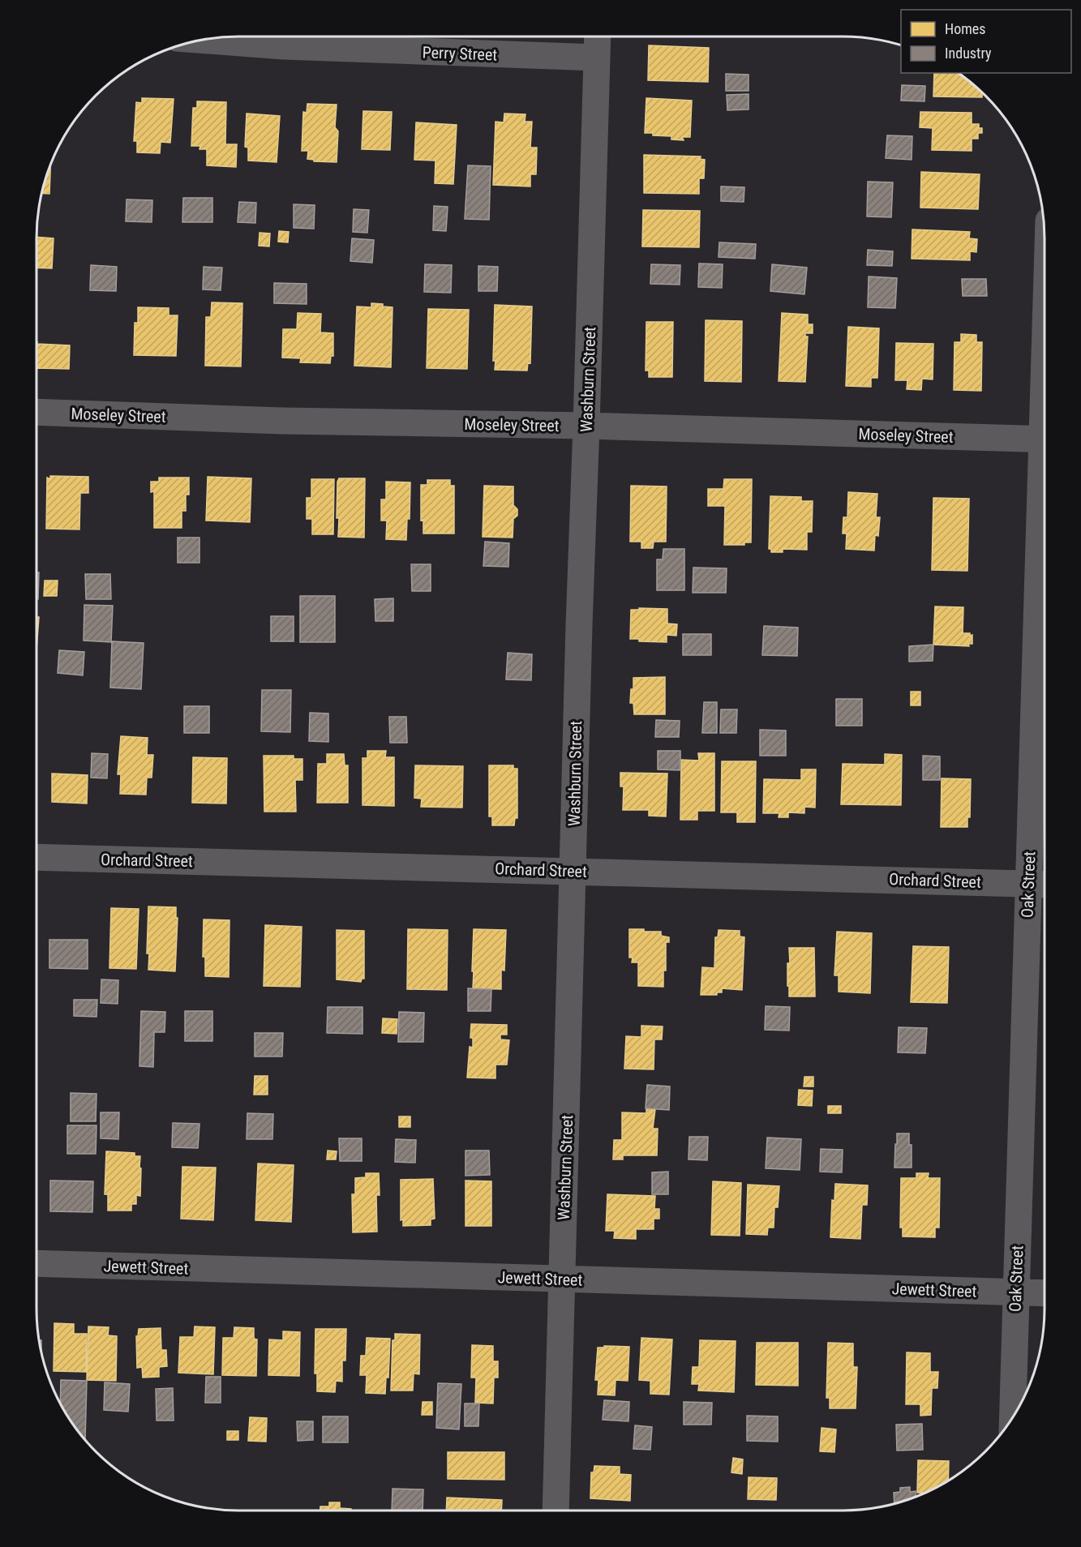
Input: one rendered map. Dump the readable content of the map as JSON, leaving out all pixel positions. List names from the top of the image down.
{
  "streets": {
    "street": [
      "Perry Street",
      "Washburn Street",
      "Moseley Street",
      "Orchard Street",
      "Oak Street",
      "Jewett Street"
    ]
  },
  "crossings": [
    ["Perry Street", "Washburn Street"],
    ["Washburn Street", "Moseley Street"],
    ["Washburn Street", "Orchard Street"],
    ["Washburn Street", "Jewett Street"],
    ["Orchard Street", "Oak Street"],
    ["Oak Street", "Jewett Street"]
  ],
  "legend": ["Homes", "Industry"]
}
